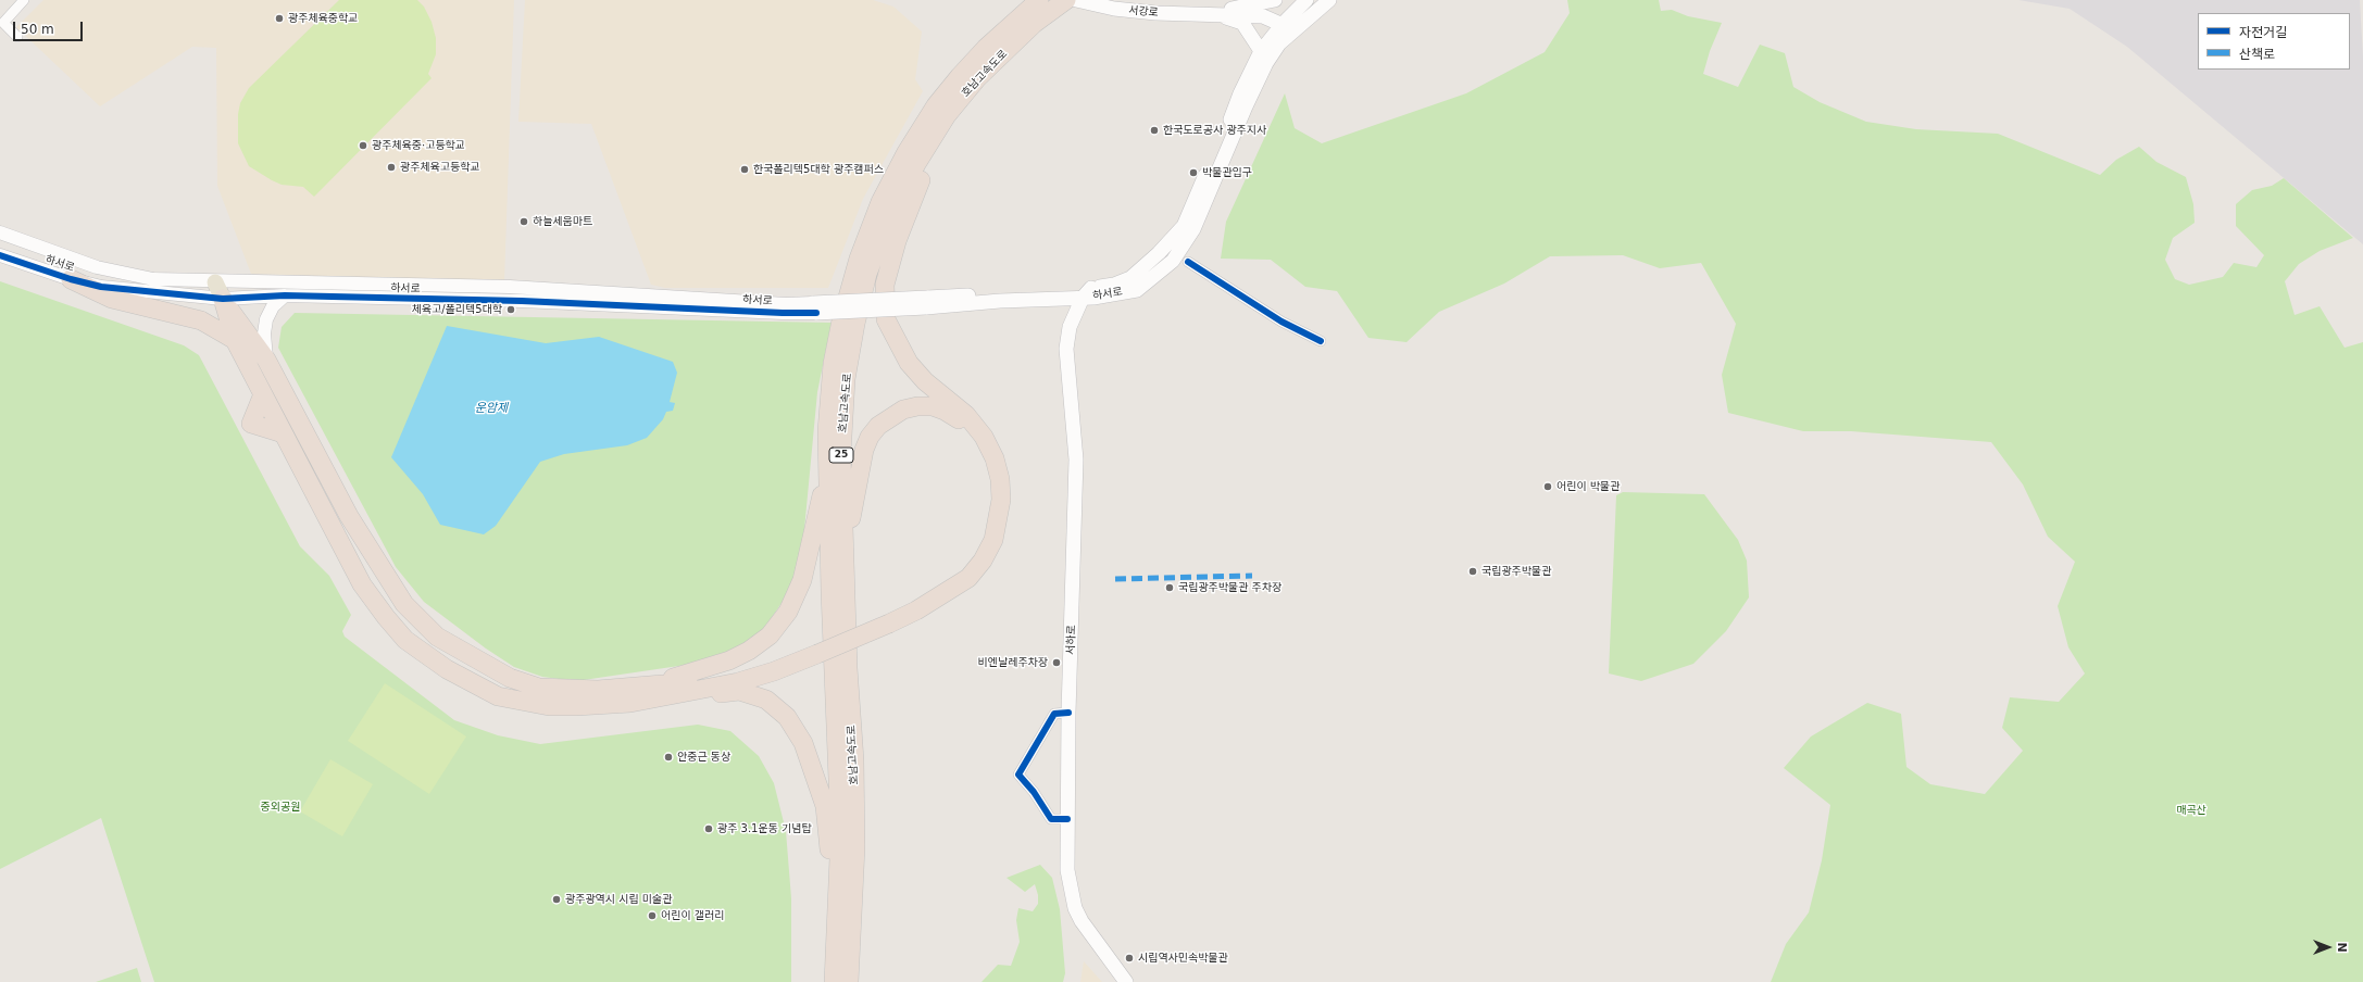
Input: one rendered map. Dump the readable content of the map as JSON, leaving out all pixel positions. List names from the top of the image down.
{
  "streets": {
    "highway": ["호남고속도로", "25"],
    "main road": ["서강로", "하서로", "서하로"]
  },
  "crossings": [
    ["서강로", "하서로"],
    ["하서로", "서하로"]
  ],
  "water": ["운암제"],
  "parks": ["중외공원", "매곡산"],
  "places": [
    "광주체육중학교",
    "한국도로공사 광주지사",
    "광주체육중·고등학교",
    "광주체육고등학교",
    "한국폴리텍5대학 광주캠퍼스",
    "박물관입구",
    "하늘세움마트",
    "체육고/폴리텍5대학",
    "어린이 박물관",
    "국립광주박물관",
    "국립광주박물관 주차장",
    "비엔날레주차장",
    "안중근 동상",
    "광주 3.1운동 기념탑",
    "광주광역시 시립 미술관",
    "어린이 갤러리",
    "시립역사민속박물관"
  ],
  "legend": ["자전거길", "산책로"],
  "scale_bar": "50 m",
  "north": "right"
}
